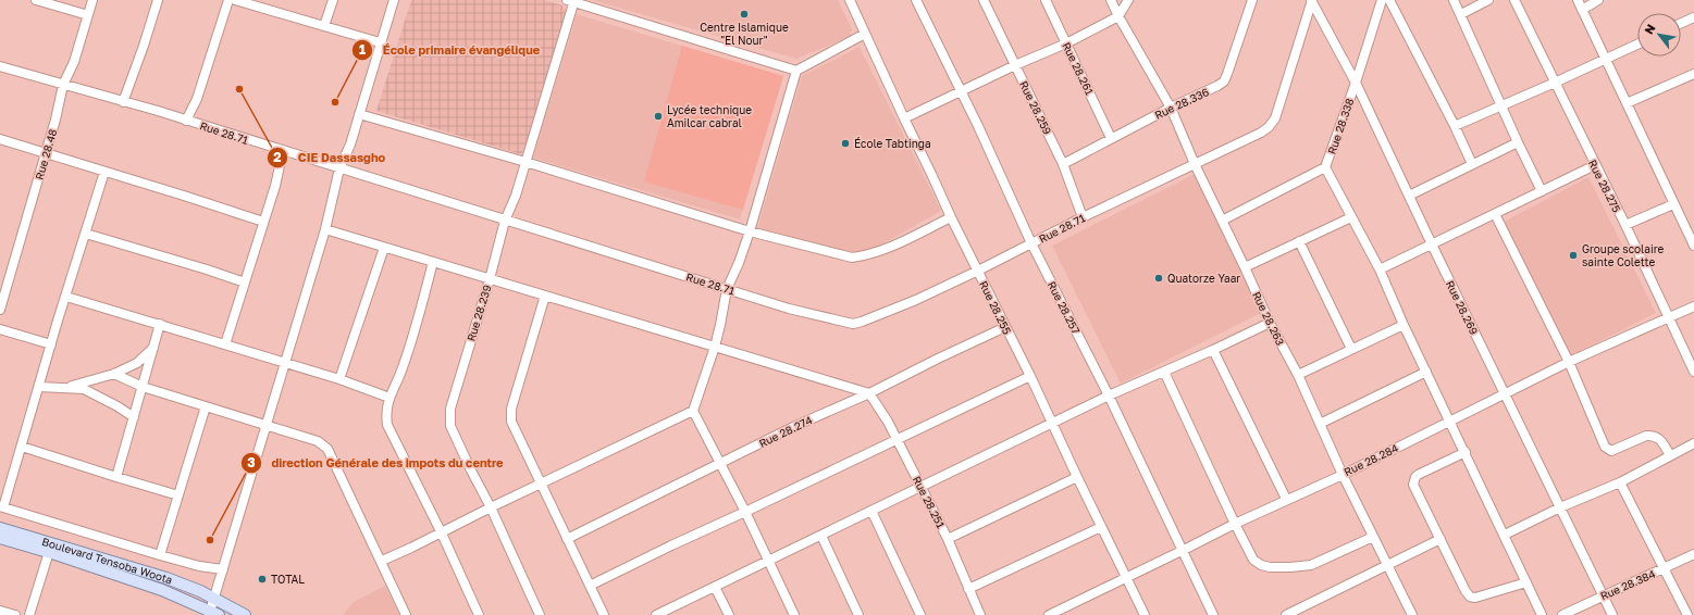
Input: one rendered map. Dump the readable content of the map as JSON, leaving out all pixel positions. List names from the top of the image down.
{
  "streets": {
    "main road": ["Boulevard Tensoba Woota"],
    "street": [
      "Rue 28.261",
      "Rue 28.336",
      "Rue 28.259",
      "Rue 28.338",
      "Rue 28.71",
      "Rue 28.48",
      "Rue 28.275",
      "Rue 28.255",
      "Rue 28.257",
      "Rue 28.269",
      "Rue 28.239",
      "Rue 28.263",
      "Rue 28.274",
      "Rue 28.284",
      "Rue 28.251",
      "Rue 28.384"
    ]
  },
  "crossings": [
    ["Rue 28.261", "Rue 28.336"],
    ["Rue 28.336", "Rue 28.259"],
    ["Rue 28.336", "Rue 28.263"],
    ["Rue 28.259", "Rue 28.71"],
    ["Rue 28.338", "Rue 28.269"],
    ["Rue 28.338", "Rue 28.263"],
    ["Rue 28.71", "Rue 28.48"],
    ["Rue 28.71", "Rue 28.255"],
    ["Rue 28.71", "Rue 28.257"],
    ["Rue 28.71", "Rue 28.269"],
    ["Rue 28.71", "Rue 28.239"],
    ["Rue 28.71", "Rue 28.263"],
    ["Rue 28.275", "Rue 28.284"],
    ["Rue 28.255", "Rue 28.274"],
    ["Rue 28.255", "Rue 28.284"],
    ["Rue 28.257", "Rue 28.284"],
    ["Rue 28.269", "Rue 28.284"],
    ["Rue 28.269", "Rue 28.384"],
    ["Rue 28.263", "Rue 28.284"],
    ["Rue 28.274", "Rue 28.251"]
  ],
  "places": [
    "Centre Islamique \"El Nour\"",
    "CIE Dassasgho",
    "École primaire évangélique",
    "Lycée technique Amilcar cabral",
    "École Tabtinga",
    "Groupe scolaire sainte Colette",
    "Quatorze Yaar",
    "direction Générale des impots du centre",
    "TOTAL"
  ],
  "north": "top left"
}
